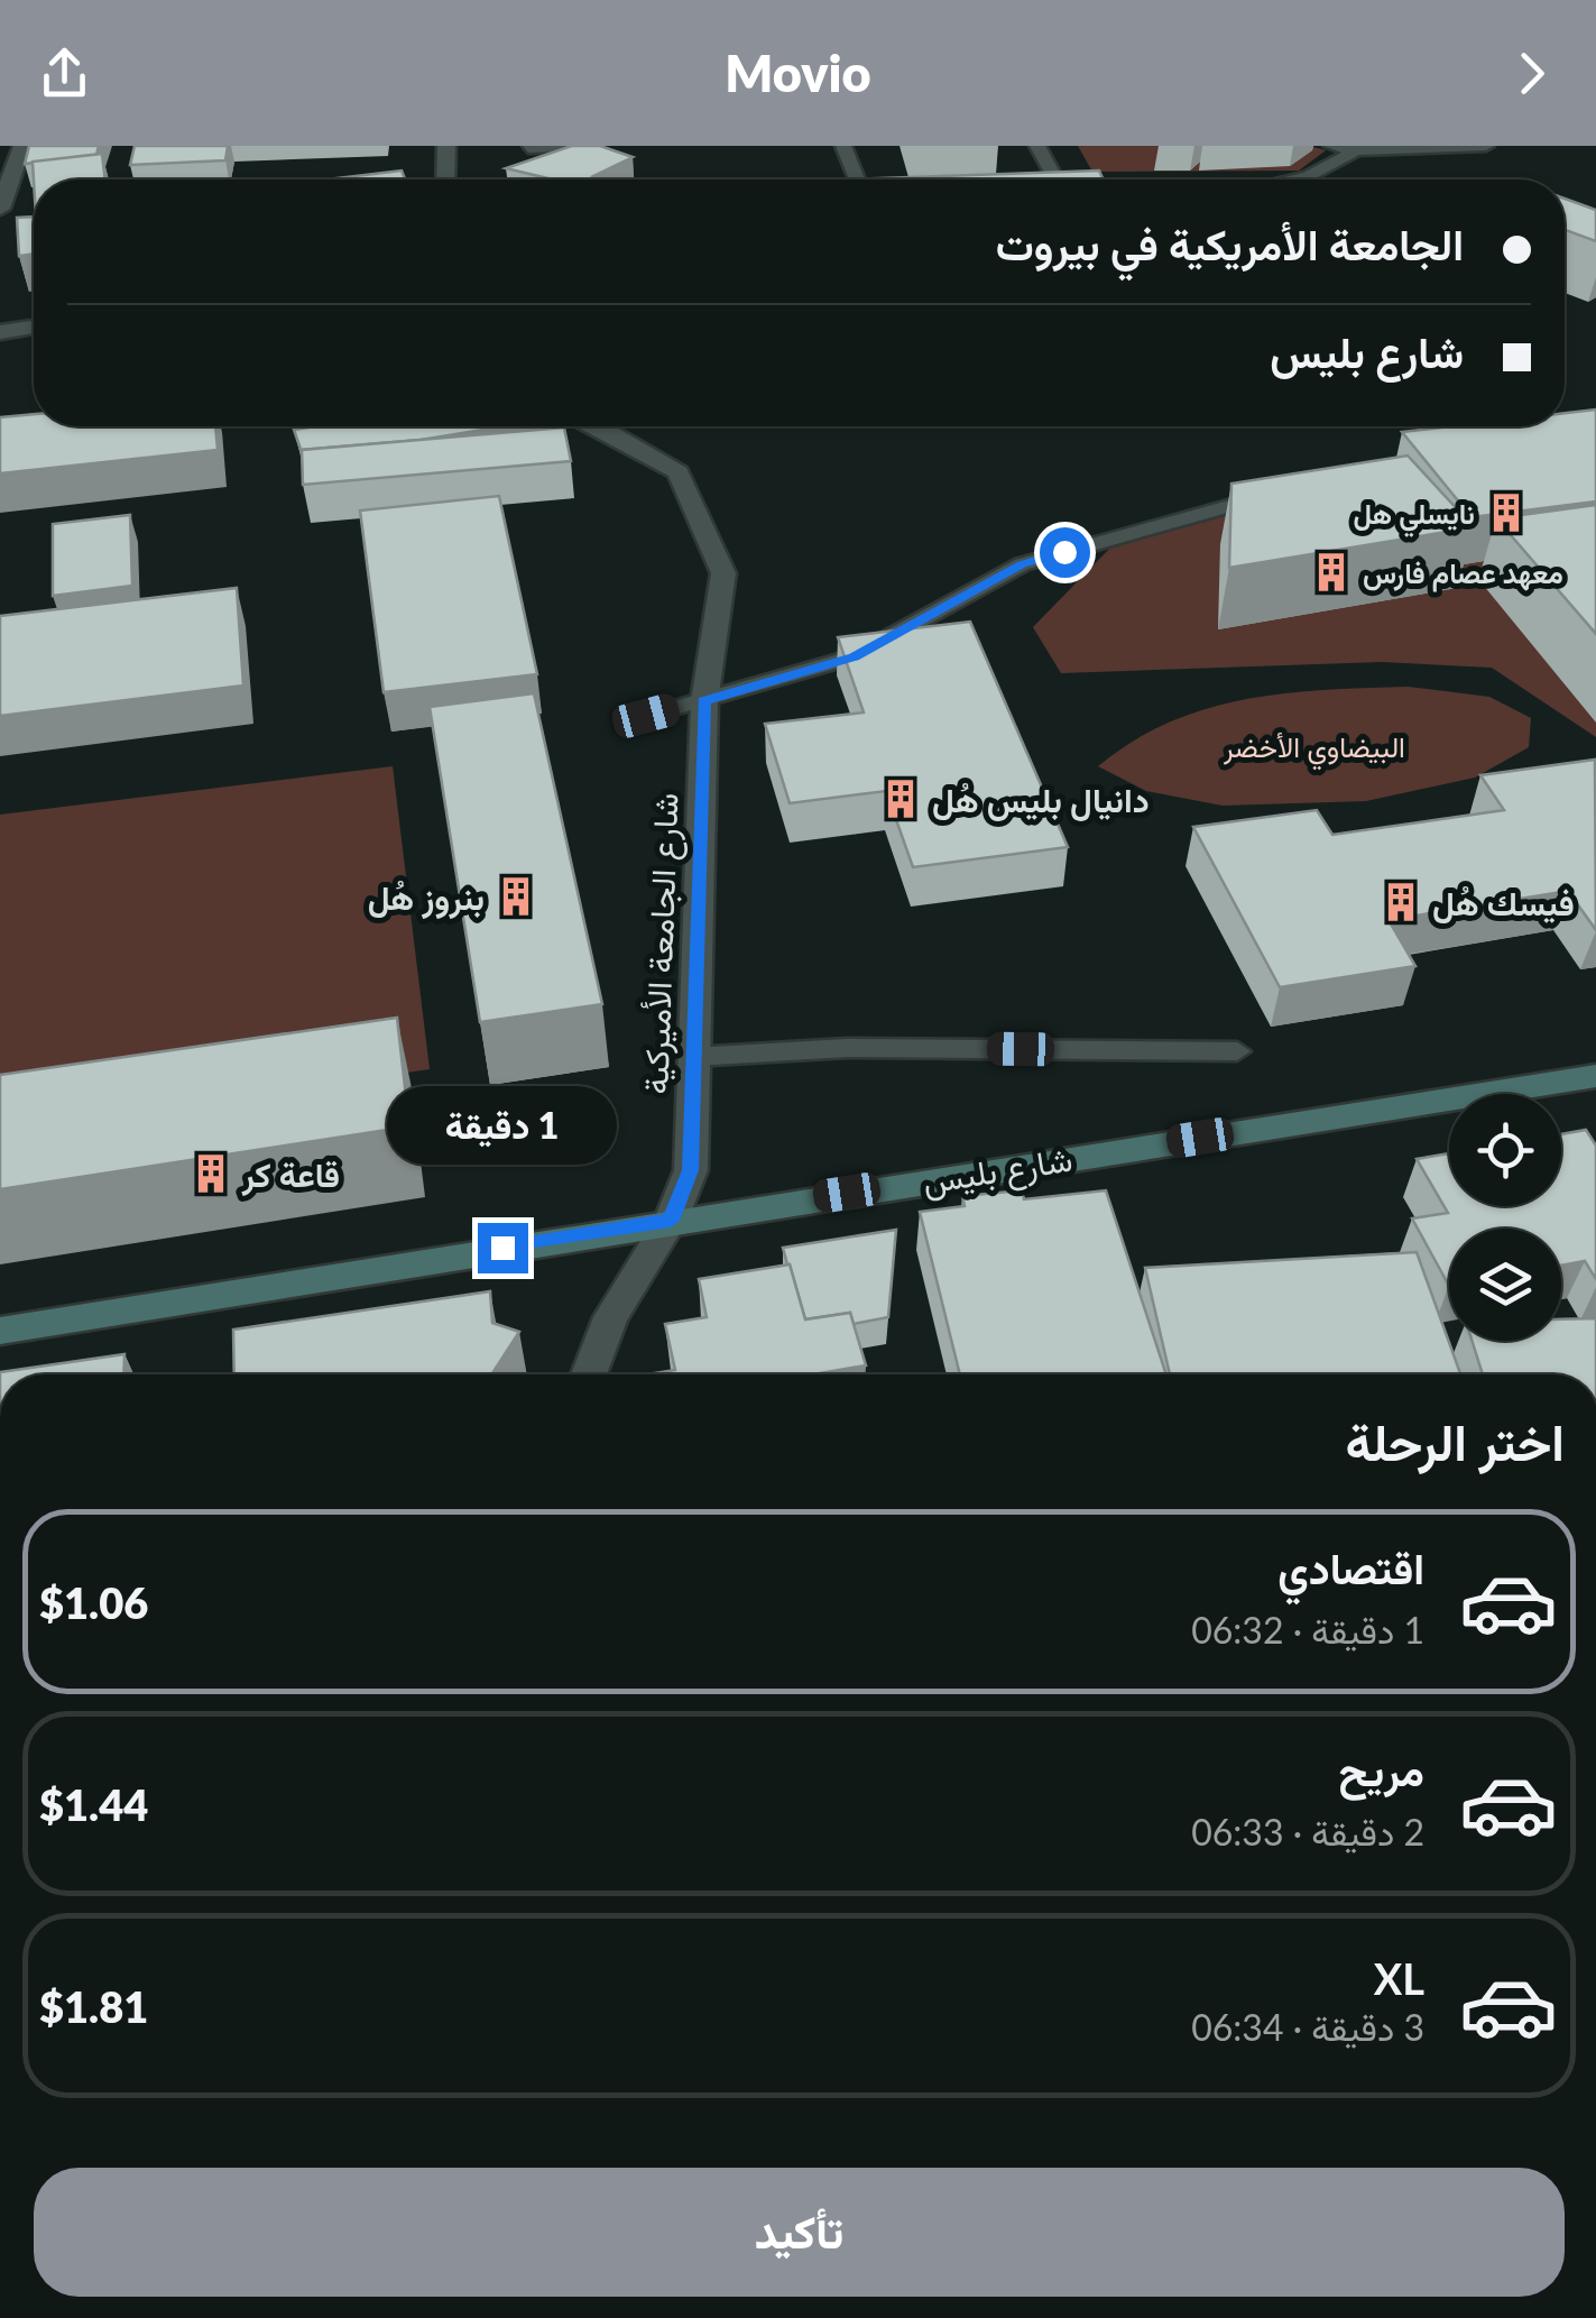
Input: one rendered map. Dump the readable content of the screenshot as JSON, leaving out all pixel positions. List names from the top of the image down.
{
  "streets": {
    "street": ["شارع الجامعة الأميركية", "شارع بليس"]
  },
  "crossings": [
    ["شارع الجامعة الأميركية", "شارع بليس"]
  ],
  "parks": ["البيضاوي الأخضر"],
  "places": {
    "building": [
      "نايسلي هل",
      "معهد عصام فارس",
      "دانيال بليس هُل",
      "بنروز هُل",
      "فيسك هُل",
      "قاعة كر"
    ]
  },
  "page": {
    "header": "Movio",
    "banner": ["الجامعة الأمريكية في بيروت", "شارع بليس"],
    "bubble": "1 دقيقة",
    "heading": "اختر الرحلة",
    "list": [
      {
        "name": "اقتصادي",
        "note": "1 دقيقة · 06:32",
        "value": "$1.06"
      },
      {
        "name": "مريح",
        "note": "2 دقيقة · 06:33",
        "value": "$1.44"
      },
      {
        "name": "XL",
        "note": "3 دقيقة · 06:34",
        "value": "$1.81"
      }
    ],
    "buttons": "تأكيد"
  }
}
